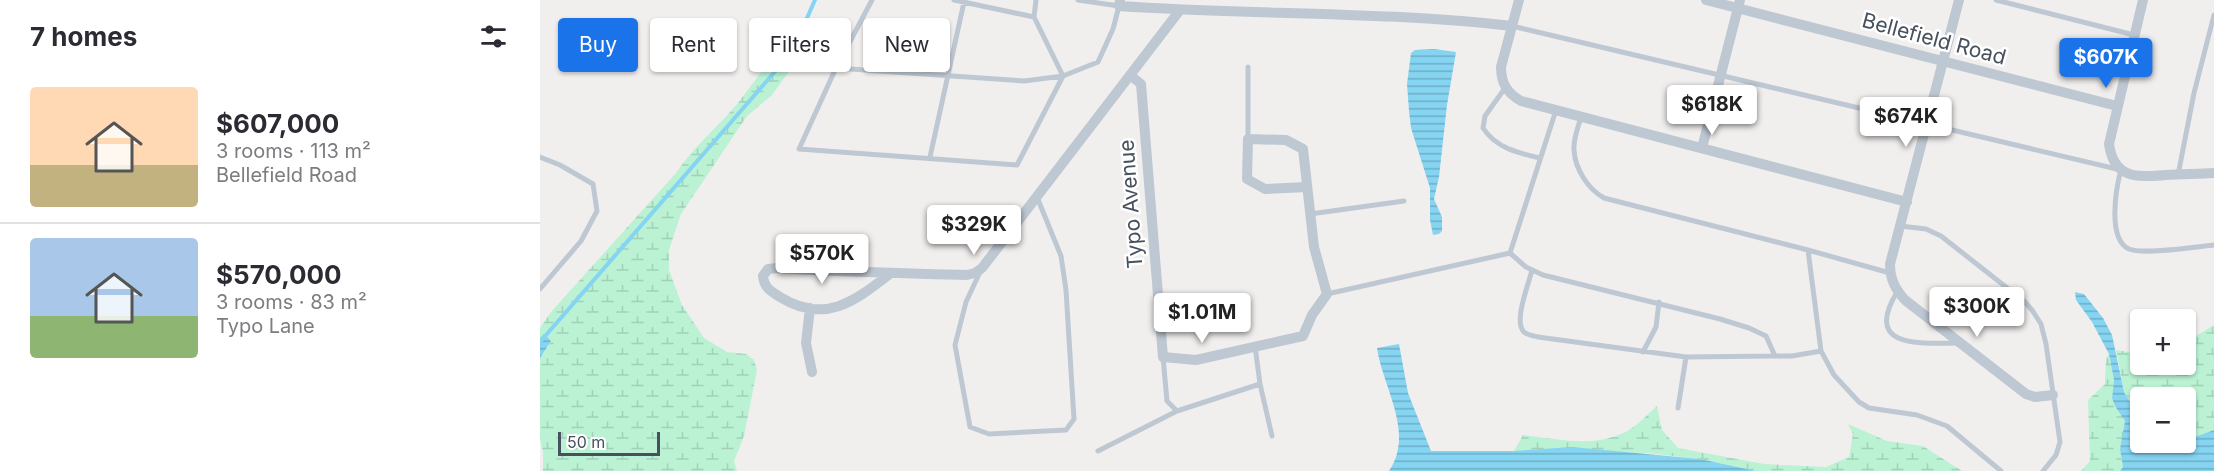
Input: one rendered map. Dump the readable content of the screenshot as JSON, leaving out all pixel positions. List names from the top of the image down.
{
  "streets": {
    "street": ["Bellefield Road", "Typo Avenue"]
  },
  "scale_bar": "50 m",
  "page": {
    "heading": "7 homes",
    "chip": [
      "Buy",
      "Rent",
      "Filters",
      "New"
    ],
    "price": [
      "$607K",
      "$618K",
      "$674K",
      "$329K",
      "$570K",
      "$300K",
      "$1.01M"
    ],
    "list": [
      {
        "name": "$607,000",
        "note": "3 rooms · 113 m² · Bellefield Road"
      },
      {
        "name": "$570,000",
        "note": "3 rooms · 83 m² · Typo Lane"
      }
    ],
    "map_buttons": ["+", "−"],
    "scale": "50 m"
  }
}
